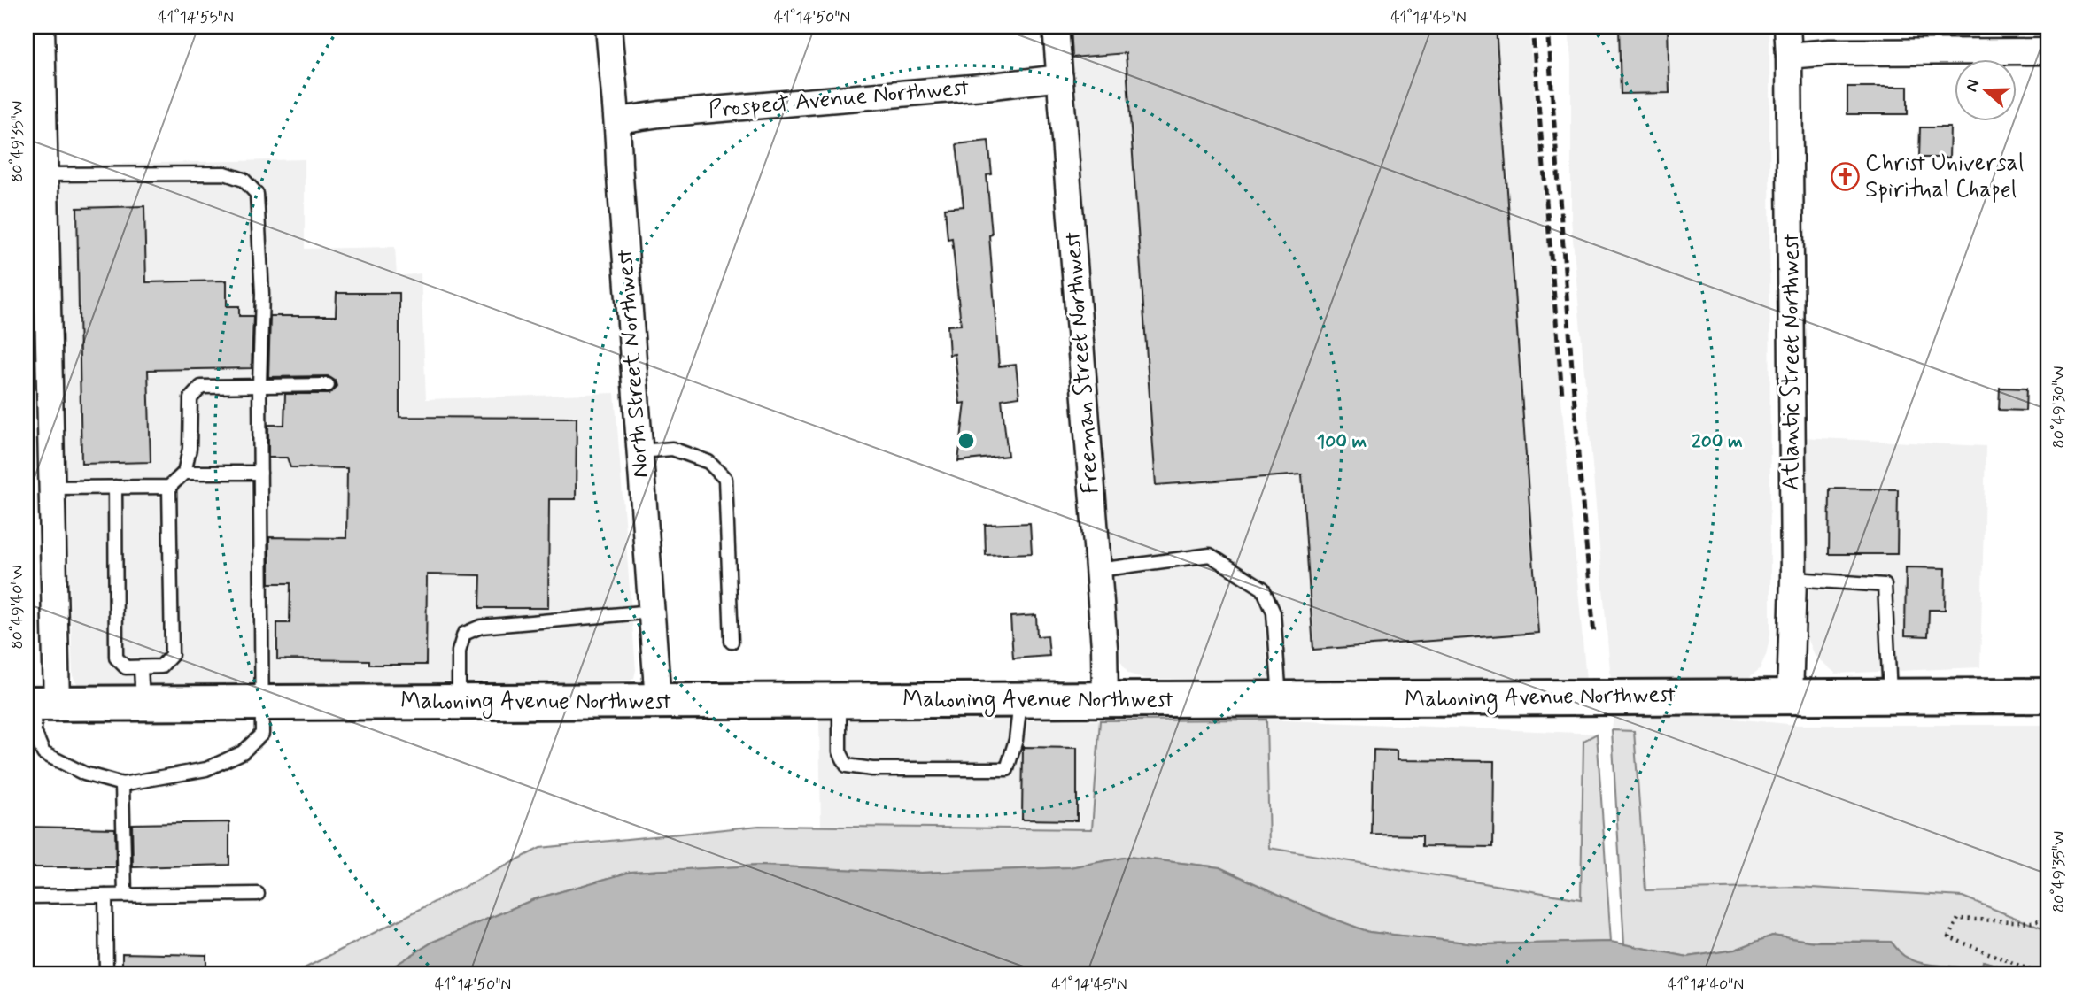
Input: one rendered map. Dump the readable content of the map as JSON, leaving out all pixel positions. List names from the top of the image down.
{
  "streets": {
    "main road": ["Mahoning Avenue Northwest"],
    "street": [
      "Prospect Avenue Northwest",
      "Atlantic Street Northwest",
      "Freeman Street Northwest",
      "North Street Northwest"
    ]
  },
  "crossings": [
    ["Prospect Avenue Northwest", "Freeman Street Northwest"],
    ["Prospect Avenue Northwest", "North Street Northwest"],
    ["Atlantic Street Northwest", "Mahoning Avenue Northwest"],
    ["Freeman Street Northwest", "Mahoning Avenue Northwest"],
    ["North Street Northwest", "Mahoning Avenue Northwest"]
  ],
  "places": {
    "church": ["Christ Universal Spiritual Chapel"]
  },
  "north": "left",
  "coordinates": [
    "41°14'55\"N",
    "41°14'50\"N",
    "41°14'45\"N",
    "80°49'35\"W",
    "80°49'30\"W",
    "80°49'40\"W",
    "41°14'40\"N"
  ],
  "rings": ["100 m", "200 m"]
}
